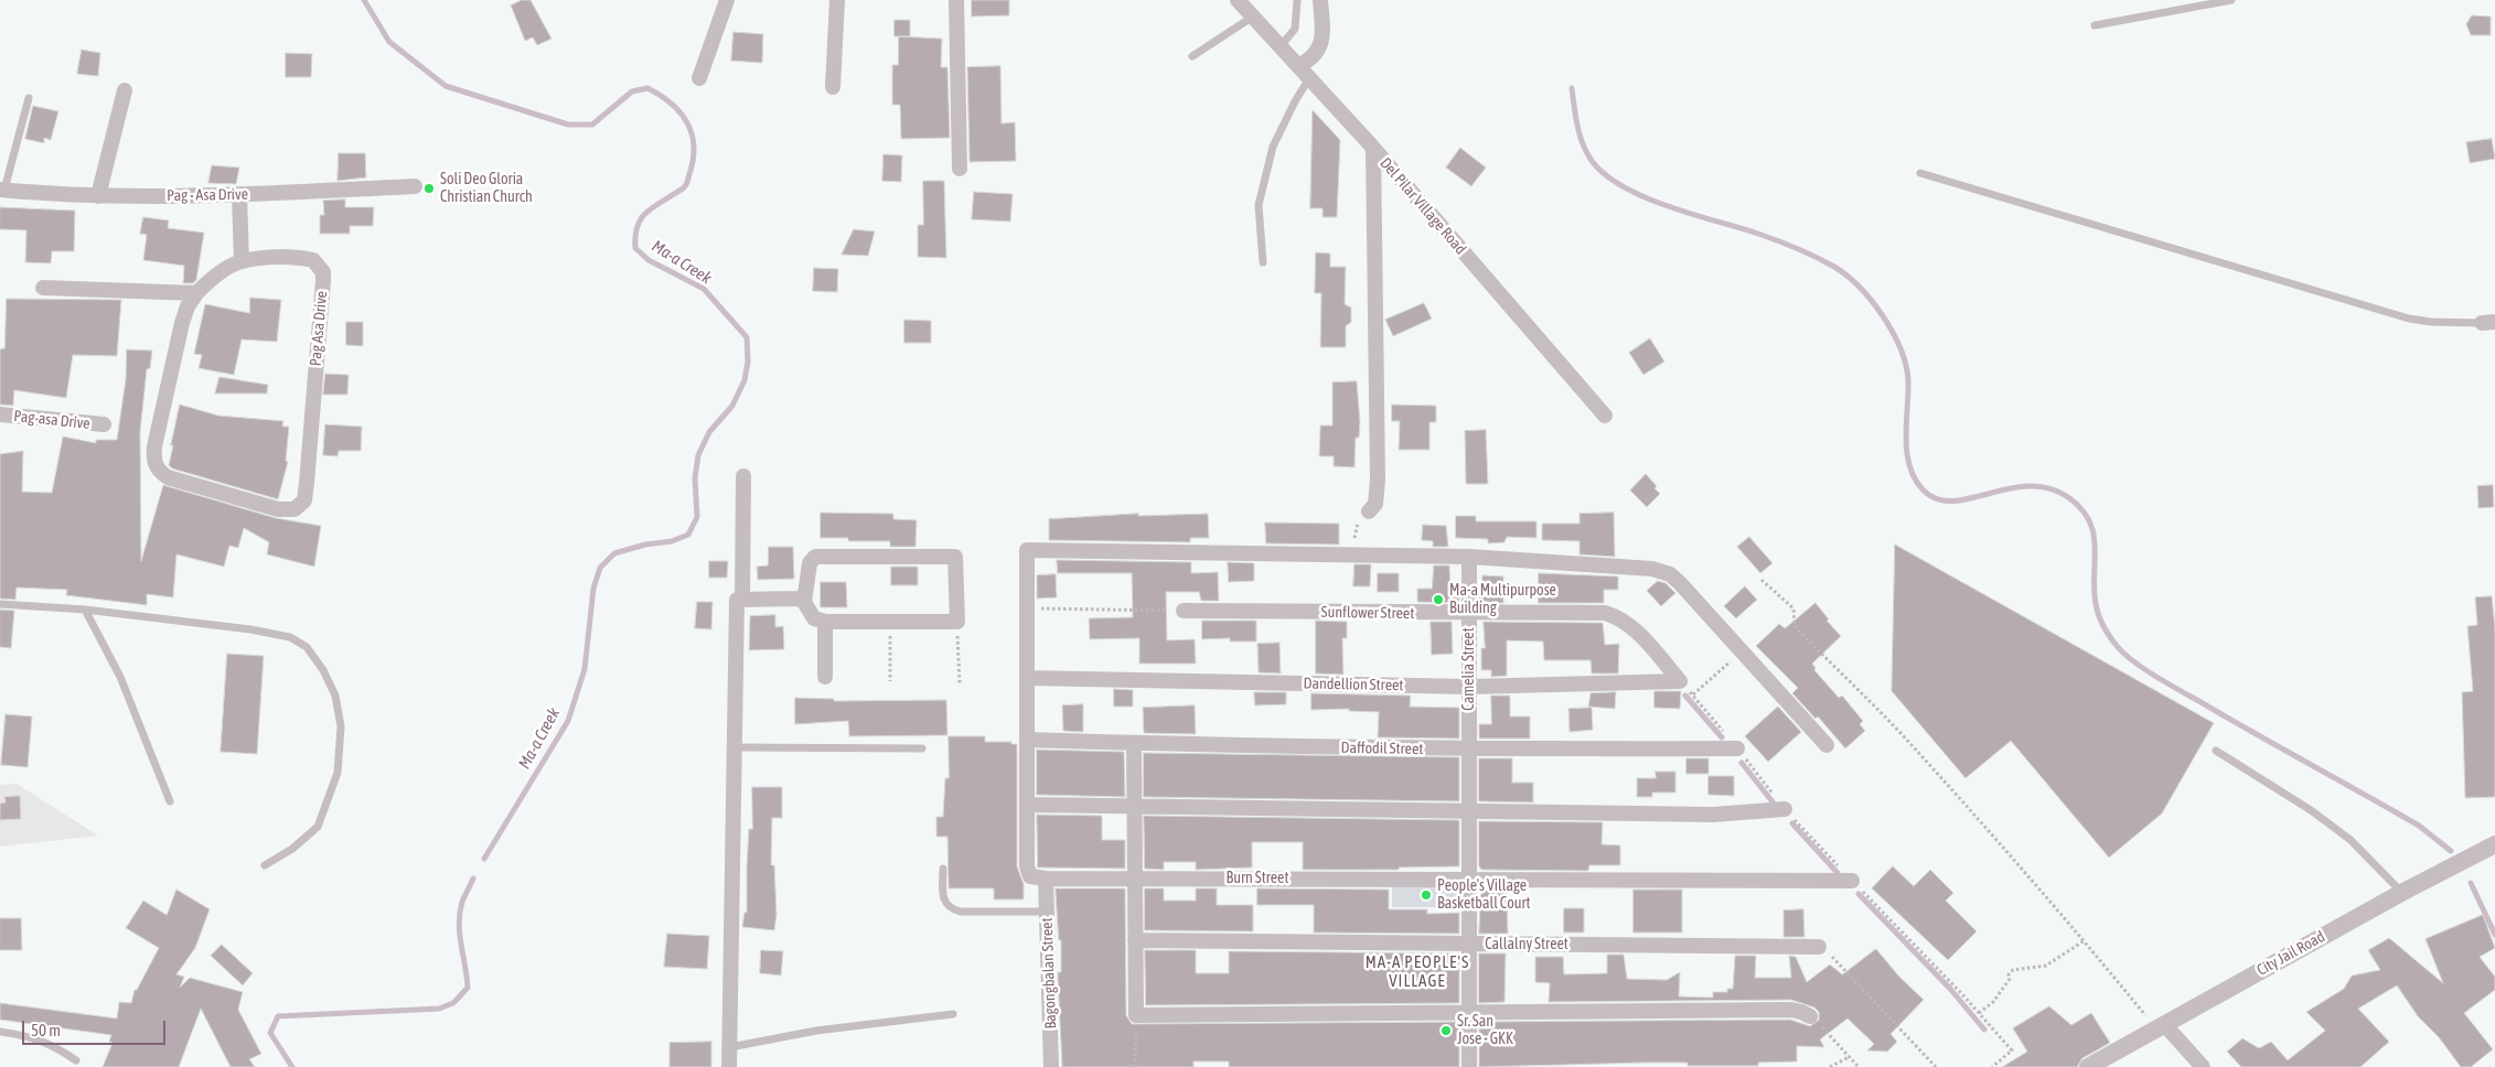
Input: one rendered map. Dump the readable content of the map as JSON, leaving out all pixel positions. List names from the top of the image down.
{
  "streets": {
    "street": [
      "Pag - Asa Drive",
      "Del Pilar Village Road",
      "Pag Asa Drive",
      "Pag-asa Drive",
      "Sunflower Street",
      "Camelia Street",
      "Dandellion Street",
      "Daffodil Street",
      "Burn Street",
      "Callalny Street",
      "City Jail Road",
      "Bagongbalan Street"
    ]
  },
  "crossings": [
    ["Sunflower Street", "Camelia Street"],
    ["Sunflower Street", "Dandellion Street"],
    ["Camelia Street", "Dandellion Street"],
    ["Camelia Street", "Daffodil Street"],
    ["Burn Street", "Bagongbalan Street"]
  ],
  "districts": ["MA-A PEOPLE'S VILLAGE"],
  "water": ["Ma-a Creek"],
  "places": [
    "Soli Deo Gloria Christian Church",
    "Ma-a Multipurpose Building",
    "People's Village Basketball Court",
    "Sr. San Jose - GKK"
  ],
  "scale_bar": "50 m"
}
